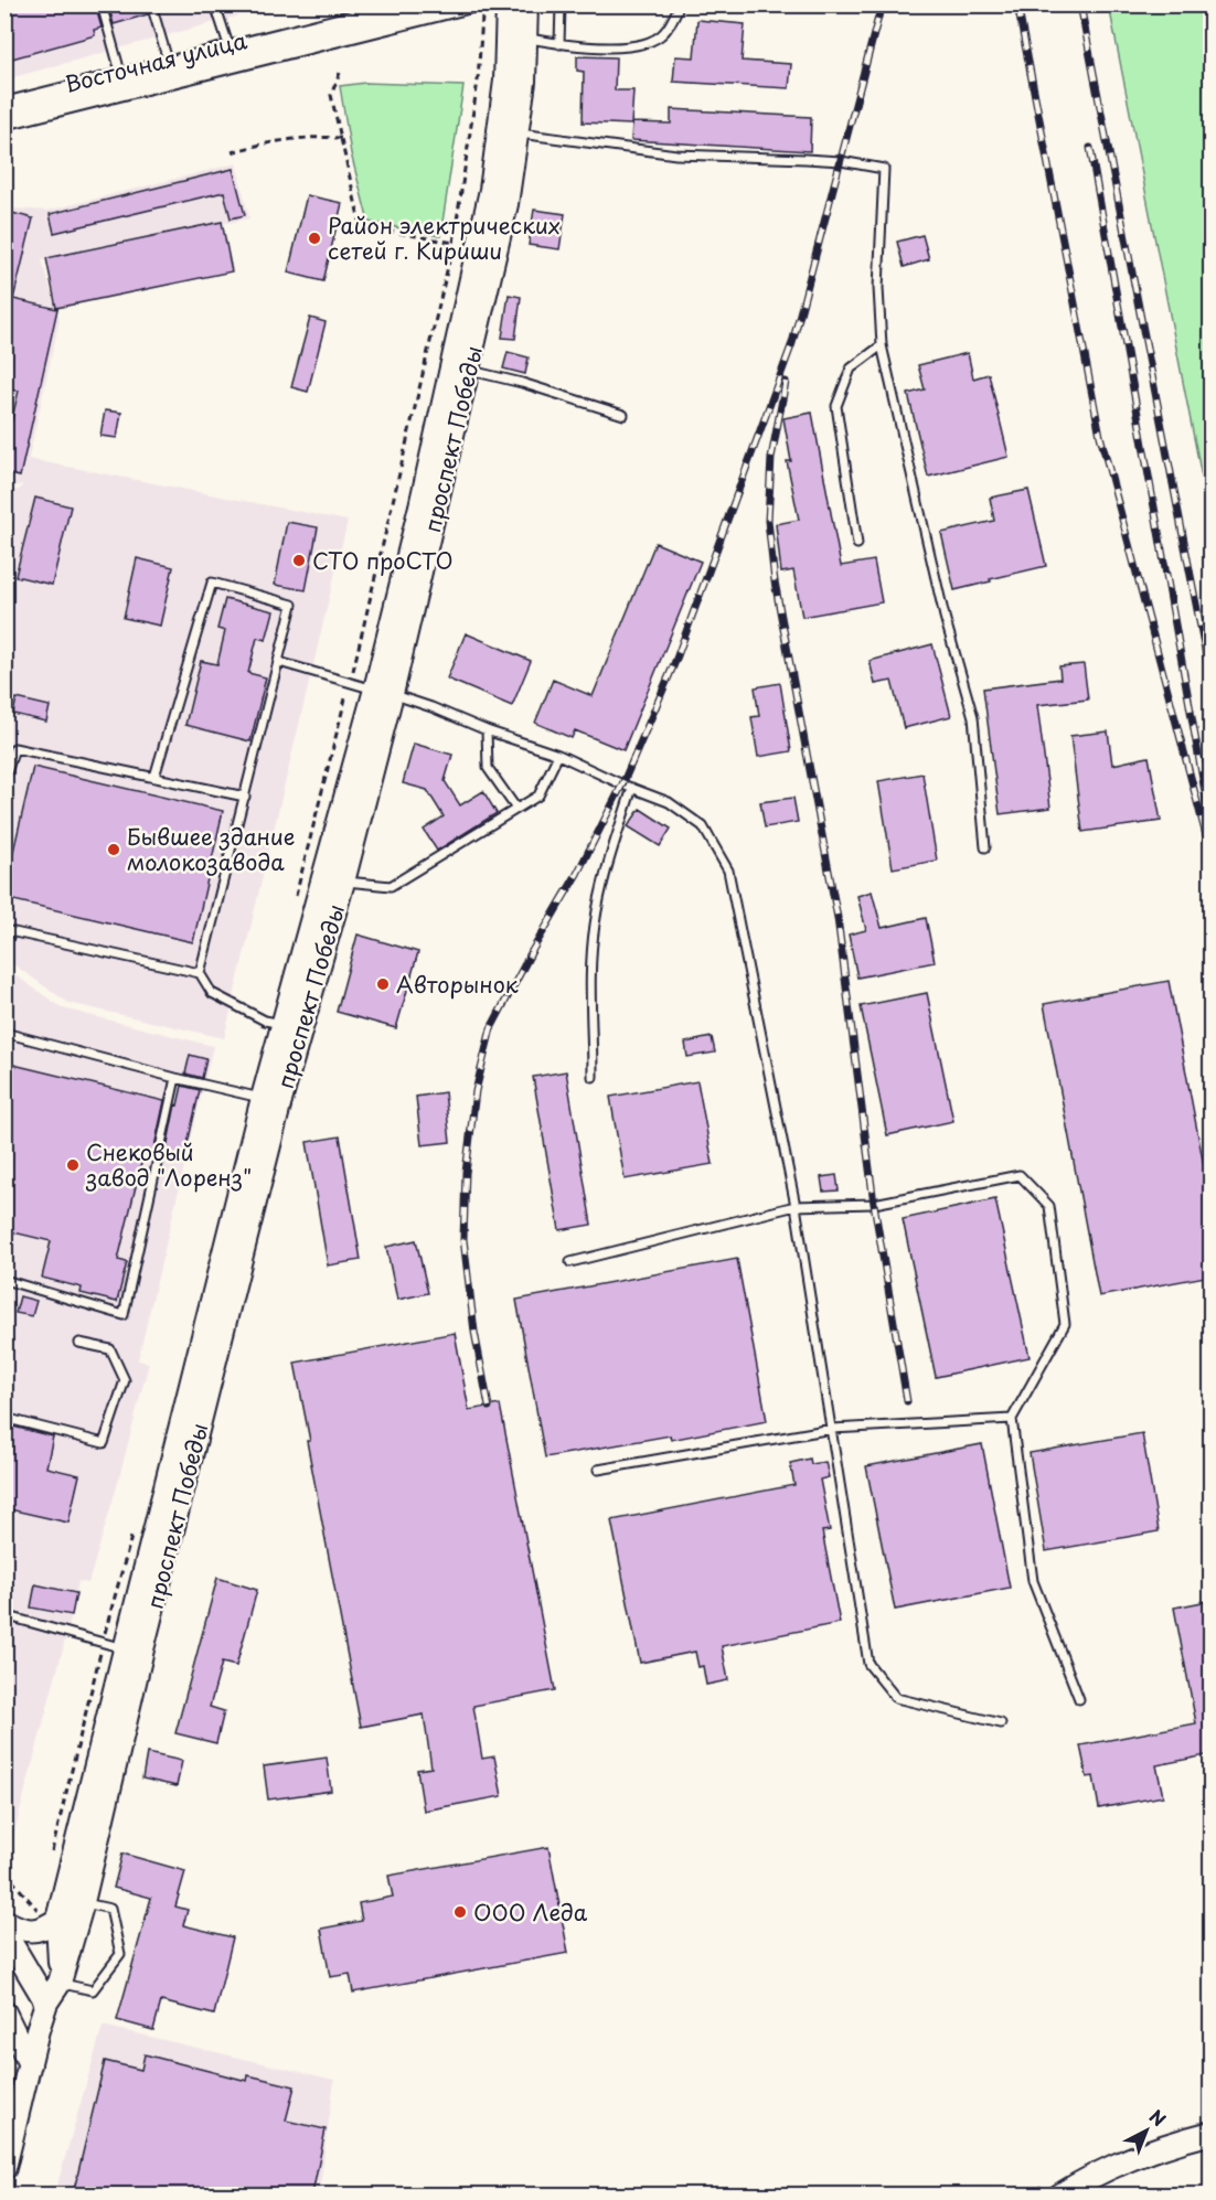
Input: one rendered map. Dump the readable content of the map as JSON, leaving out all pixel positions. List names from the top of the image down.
{
  "streets": {
    "main road": ["проспект Победы"],
    "street": ["Восточная улица"]
  },
  "places": [
    "Район электрических сетей г. Кириши",
    "СТО проСТО",
    "Бывшее здание молокозавода",
    "Авторынок",
    "Снековый завод \"Лоренз\"",
    "ООО Леда"
  ],
  "north": "top right"
}
